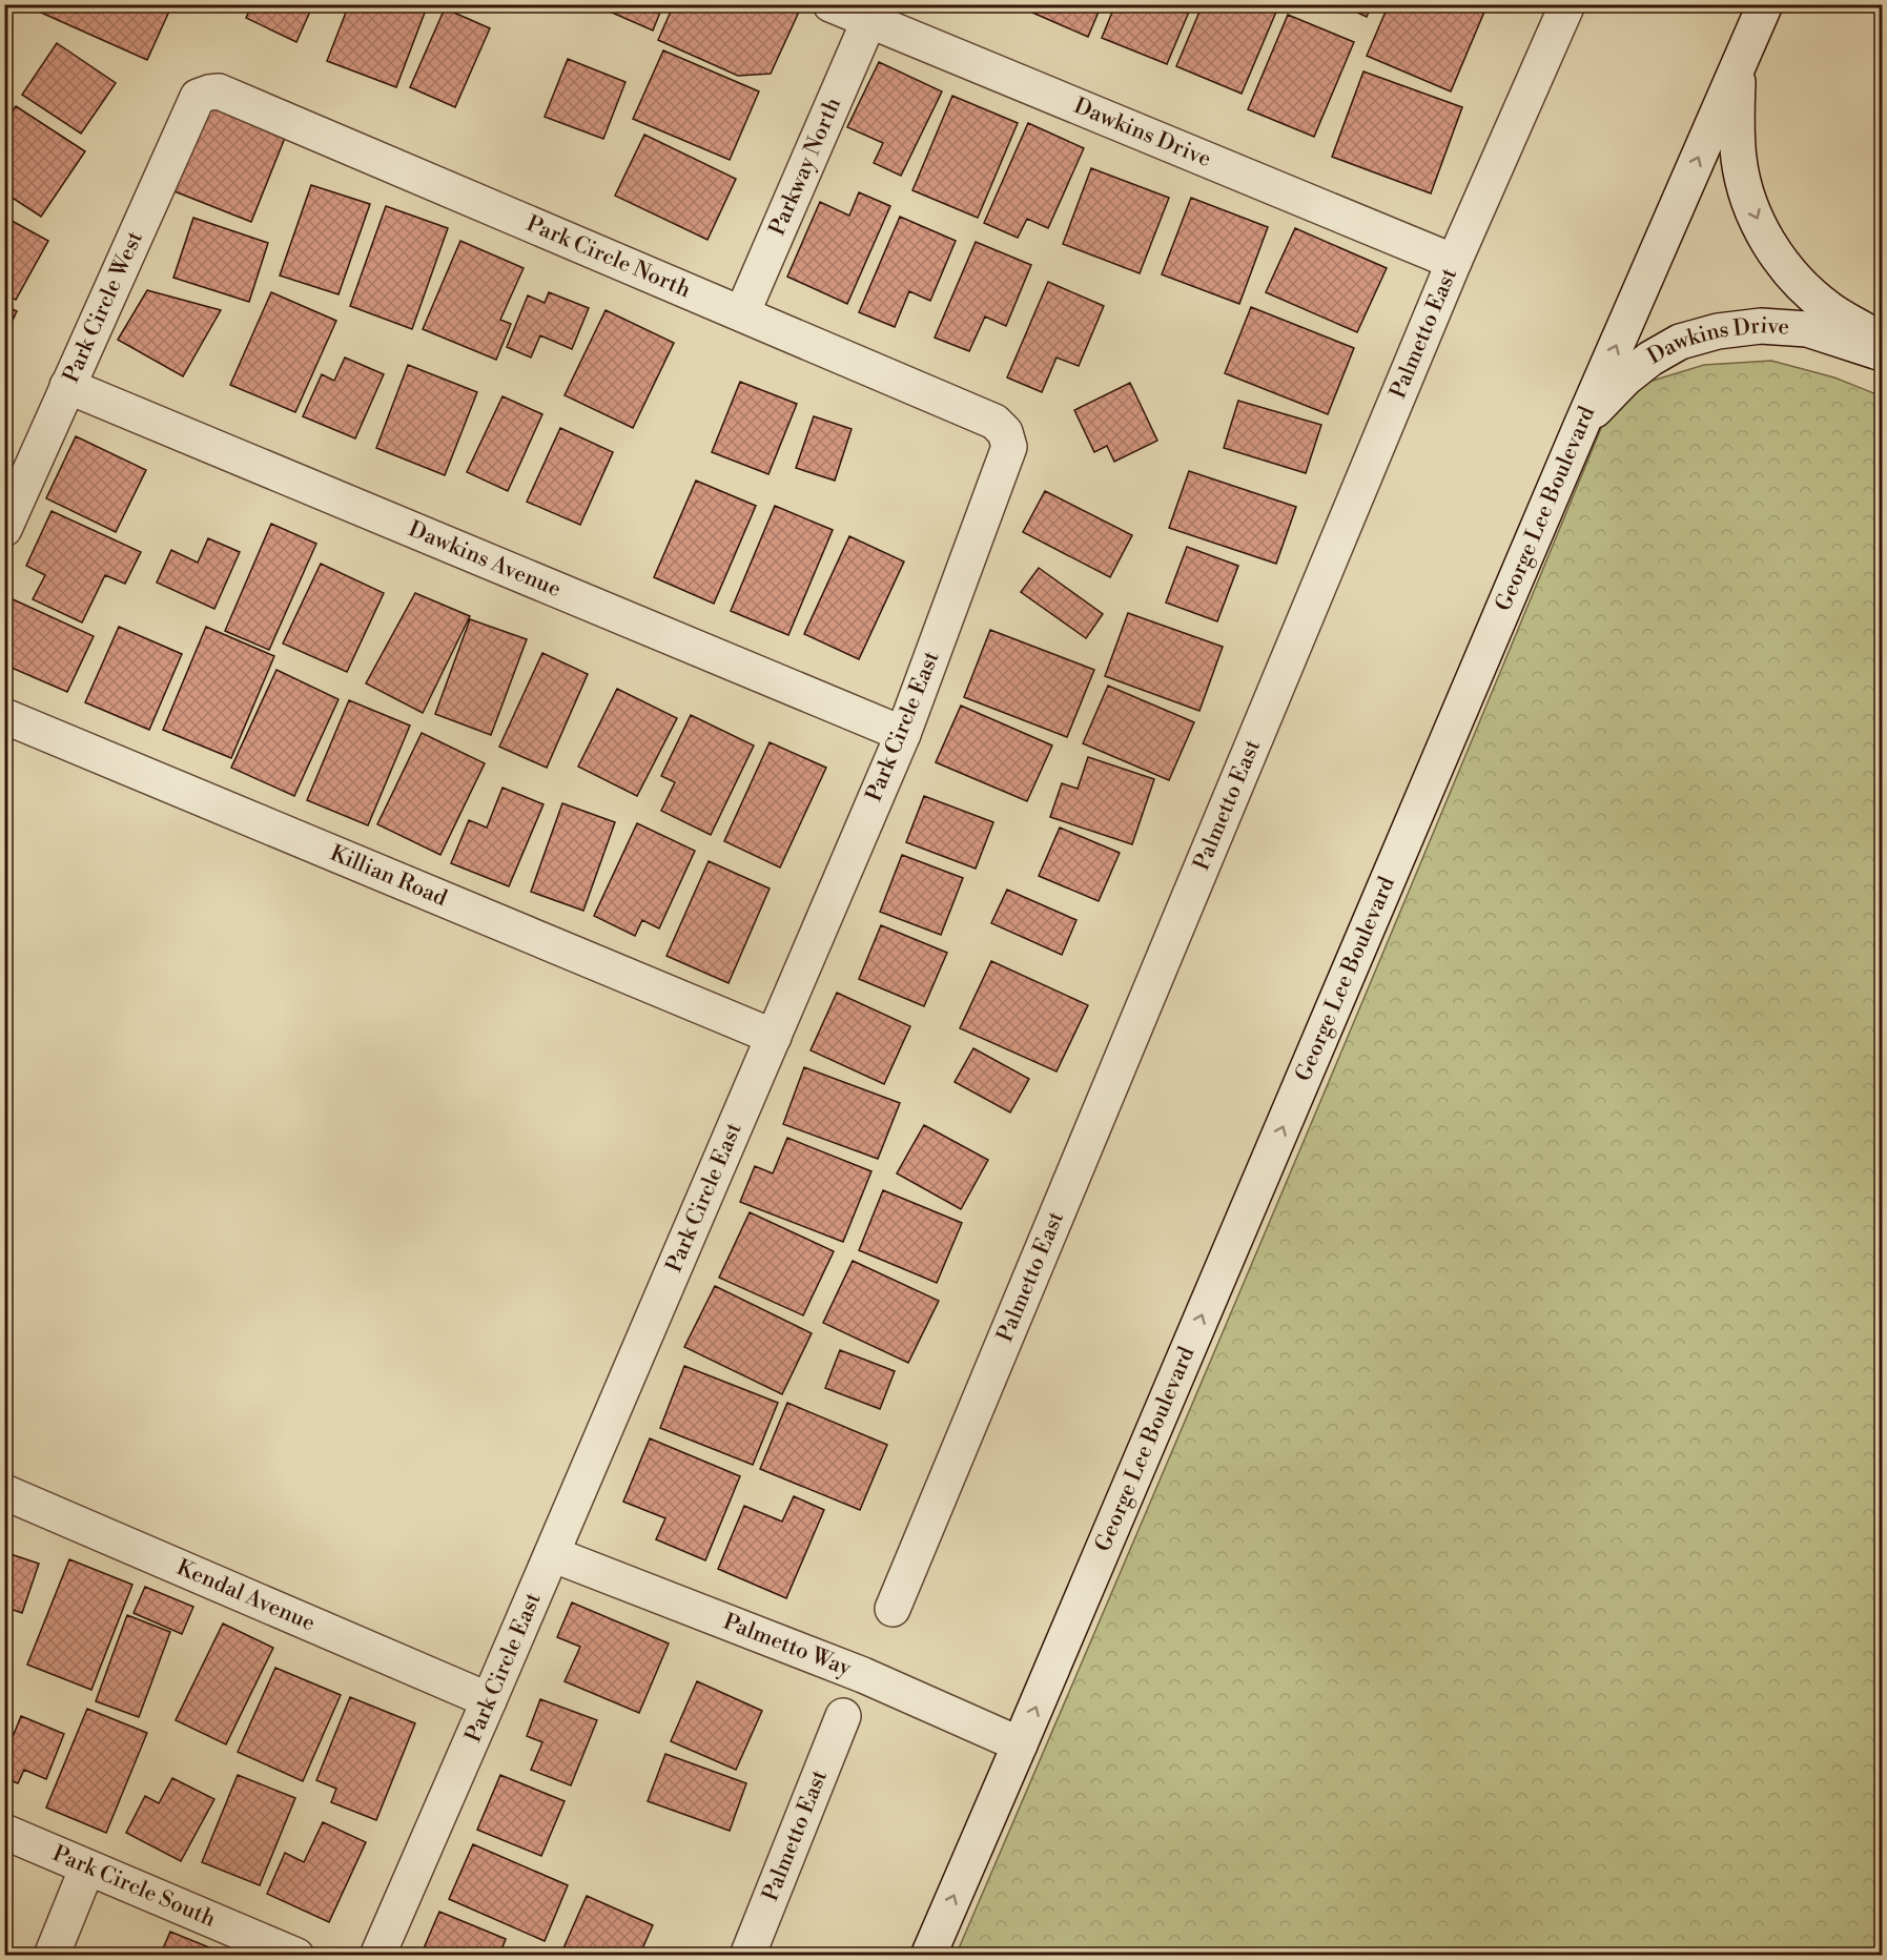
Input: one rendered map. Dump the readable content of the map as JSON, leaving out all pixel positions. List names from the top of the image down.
{
  "streets": {
    "street": [
      "Dawkins Drive",
      "Parkway North",
      "Park Circle North",
      "Park Circle West",
      "Palmetto East",
      "George Lee Boulevard",
      "Dawkins Avenue",
      "Park Circle East",
      "Killian Road",
      "Kendal Avenue",
      "Palmetto Way",
      "Park Circle South"
    ]
  },
  "crossings": [
    ["Dawkins Drive", "Parkway North"],
    ["Dawkins Drive", "Palmetto East"],
    ["Dawkins Drive", "George Lee Boulevard"],
    ["Parkway North", "Park Circle North"],
    ["Park Circle North", "Park Circle West"],
    ["Park Circle North", "Park Circle East"],
    ["Park Circle West", "Dawkins Avenue"],
    ["George Lee Boulevard", "Palmetto Way"],
    ["Dawkins Avenue", "Park Circle East"],
    ["Park Circle East", "Killian Road"],
    ["Park Circle East", "Kendal Avenue"],
    ["Park Circle East", "Palmetto Way"]
  ],
  "one_way": ["George Lee Boulevard"]
}
